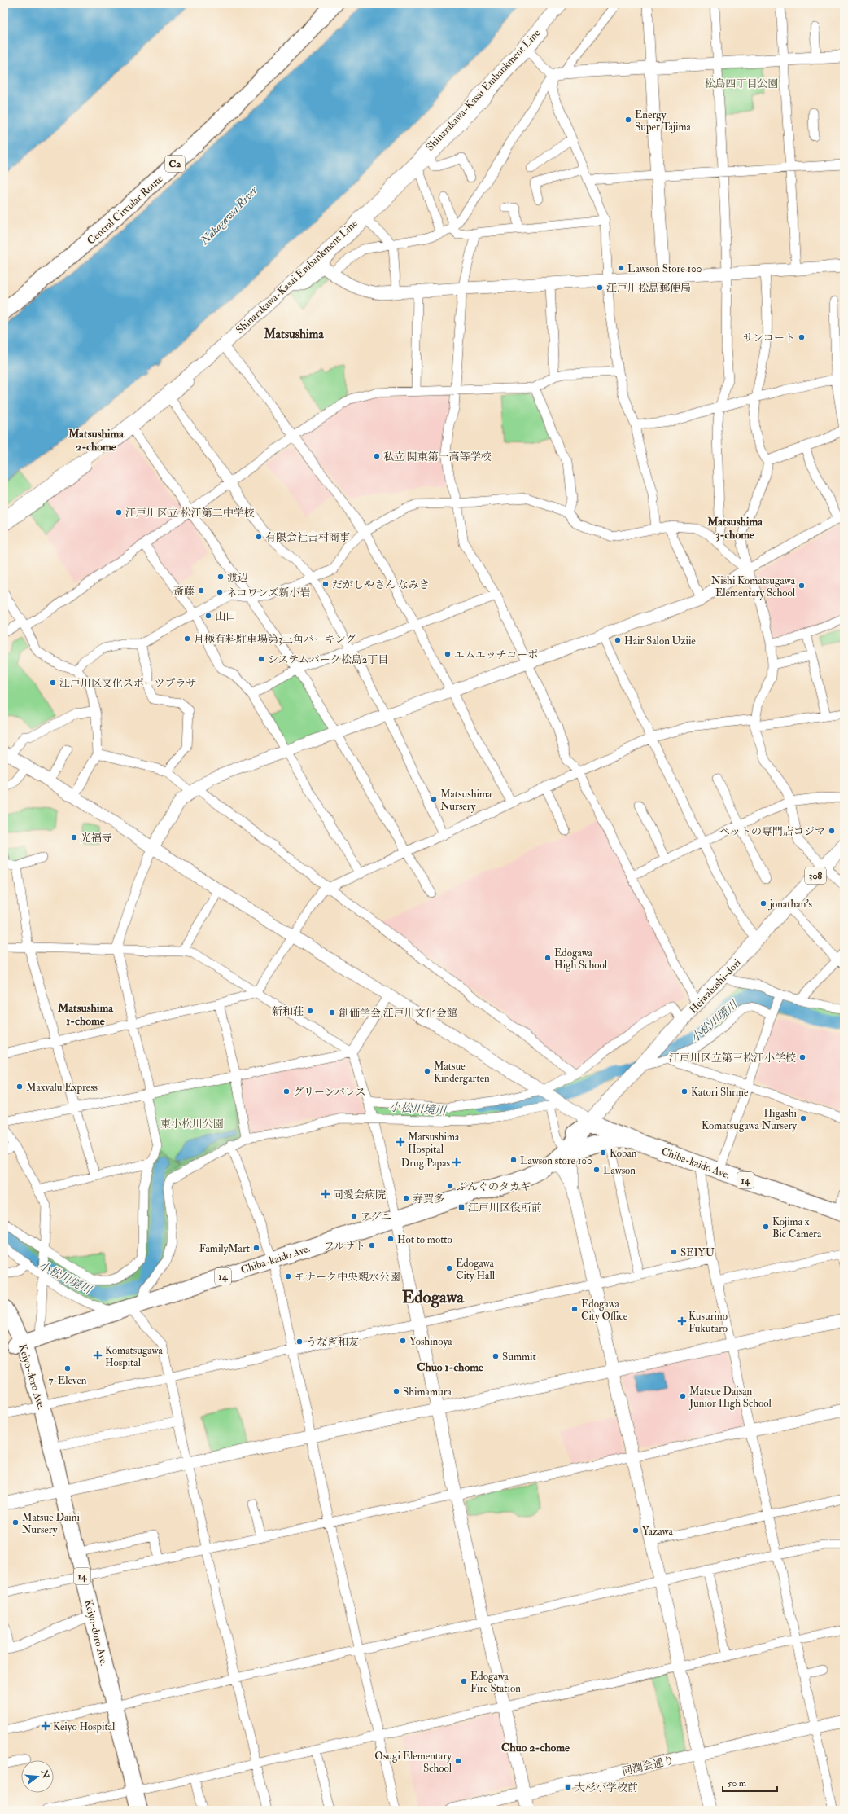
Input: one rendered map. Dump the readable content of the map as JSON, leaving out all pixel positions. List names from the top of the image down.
{
  "streets": {
    "highway": [
      "C2",
      "Central Circular Route",
      "Chiba-kaido Ave.",
      "14",
      "Keiyo-doro Ave."
    ],
    "main road": ["308", "Heiwabashi-dori"],
    "street": ["Shinarakawa-Kasai Embankment Line", "同潤会通り"]
  },
  "crossings": [
    ["Heiwabashi-dori", "Chiba-kaido Ave."],
    ["Chiba-kaido Ave.", "Keiyo-doro Ave."]
  ],
  "districts": [
    "Matsushima",
    "Matsushima 2-chome",
    "Matsushima 3-chome",
    "Matsushima 1-chome",
    "Edogawa",
    "Chuo 1-chome",
    "Chuo 2-chome"
  ],
  "water": ["Nakagawa River", "小松川境川"],
  "parks": ["松島四丁目公園", "東小松川公園"],
  "places": {
    "other": [
      "Energy Super Tajima",
      "Lawson Store 100",
      "江戸川松島郵便局",
      "サンコート",
      "私立 関東第一高等学校",
      "江戸川区立 松江第二中学校",
      "有限会社吉村商事",
      "渡辺",
      "だがしやさん なみき",
      "Nishi Komatsugawa Elementary School",
      "斎藤",
      "ネコワンズ新小岩",
      "山口",
      "月極有料駐車場第3三角パーキング",
      "Hair Salon Uziie",
      "エムエッチコーポ",
      "システムパーク松島2丁目",
      "江戸川区文化スポーツプラザ",
      "Matsushima Nursery",
      "ペットの専門店コジマ",
      "光福寺",
      "jonathan's",
      "Edogawa High School",
      "新和荘",
      "創価学会 江戸川文化会館",
      "江戸川区立第三松江小学校",
      "Matsue Kindergarten",
      "Maxvalu Express",
      "グリーンパレス",
      "Katori Shrine",
      "Higashi Komatsugawa Nursery",
      "Koban",
      "Lawson store 100",
      "Lawson",
      "ぶんぐのタカギ",
      "寿賀多",
      "アグニ",
      "Kojima x Bic Camera",
      "Hot to motto",
      "フルサト",
      "FamilyMart",
      "SEIYU",
      "Edogawa City Hall",
      "モナーク中央親水公園",
      "Edogawa City Office",
      "Yoshinoya",
      "うなぎ和友",
      "Summit",
      "7-Eleven",
      "Shimamura",
      "Matsue Daisan Junior High School",
      "Matsue Daini Nursery",
      "Yazawa",
      "Edogawa Fire Station",
      "Osugi Elementary School"
    ],
    "health": [
      "Matsushima Hospital",
      "Drug Papas",
      "同愛会病院",
      "Kusurino Fukutaro",
      "Komatsugawa Hospital",
      "Keiyo Hospital"
    ],
    "transit": ["江戸川区役所前", "大杉小学校前"]
  },
  "scale_bar": "50 m",
  "north": "right"
}
